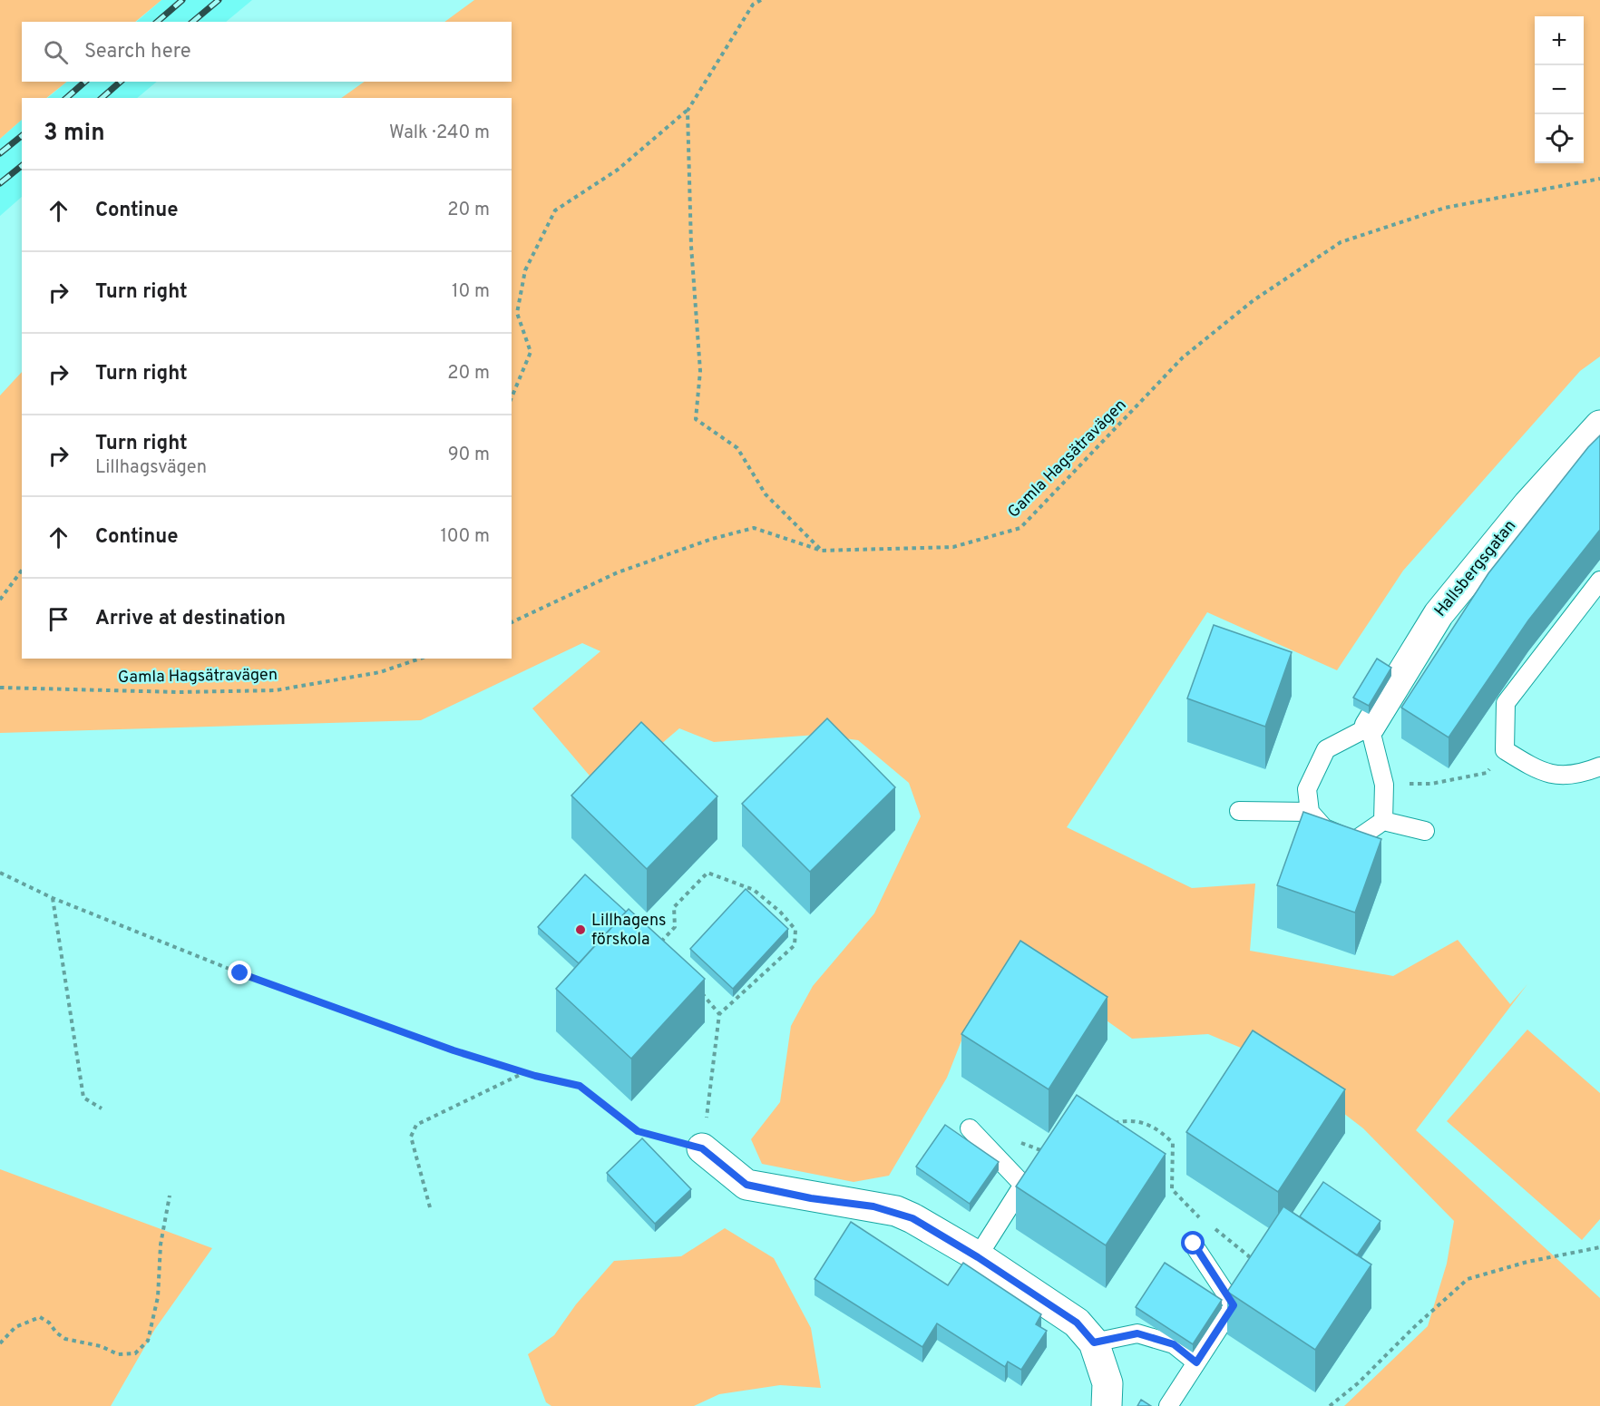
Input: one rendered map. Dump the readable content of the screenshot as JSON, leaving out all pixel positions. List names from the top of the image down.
{
  "streets": {
    "street": ["Hallsbergsgatan"],
    "path": ["Gamla Hagsätravägen"]
  },
  "places": ["Lillhagens förskola"],
  "page": {
    "map_buttons": ["+", "−"],
    "search": "Search here",
    "heading": ["3 min", "Walk · 240 m"],
    "list": [
      ["Continue", "20 m"],
      ["Turn right", "10 m"],
      ["Turn right", "20 m"],
      ["Turn right", "Lillhagsvägen", "90 m"],
      ["Continue", "100 m"],
      "Arrive at destination"
    ]
  }
}
